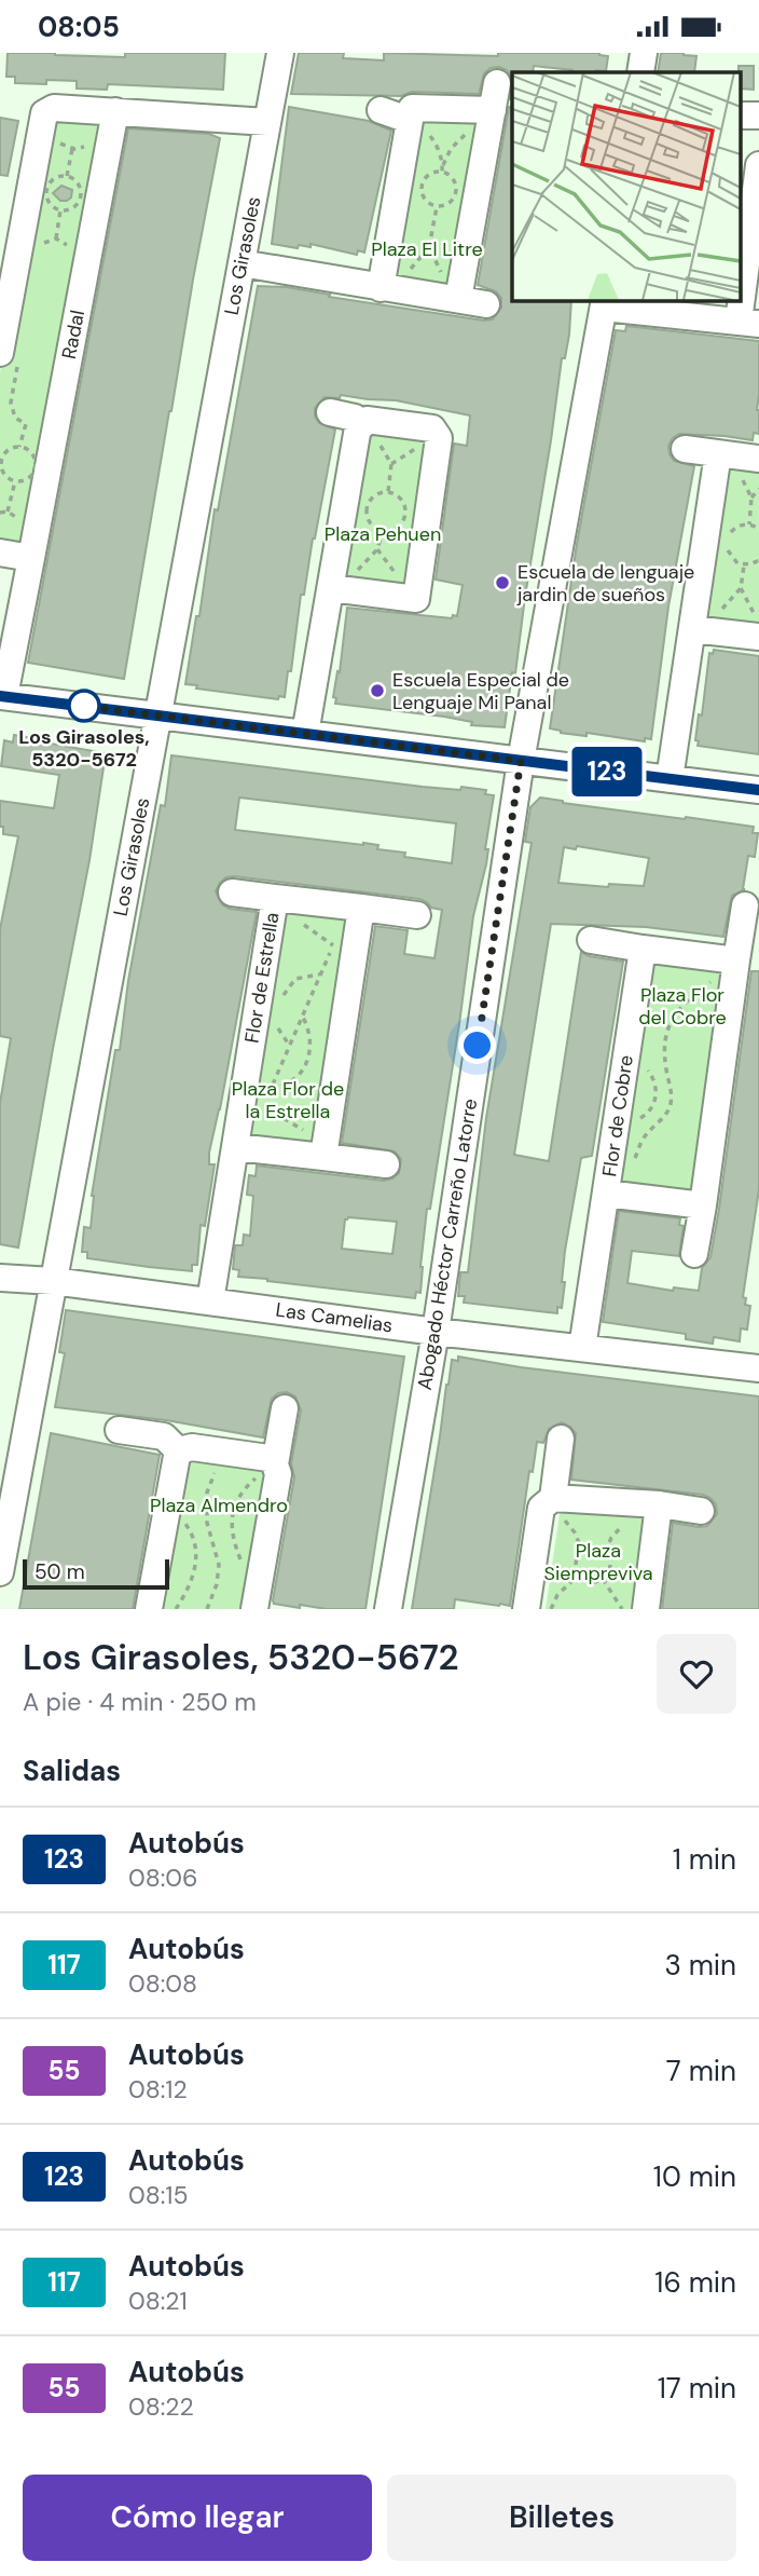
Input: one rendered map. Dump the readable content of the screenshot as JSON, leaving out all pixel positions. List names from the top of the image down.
{
  "streets": {
    "street": [
      "Los Girasoles",
      "Radal",
      "Flor de Estrella",
      "Flor de Cobre",
      "Abogado Héctor Carreño Latorre",
      "Las Camelias"
    ]
  },
  "crossings": [
    ["Los Girasoles", "Las Camelias"],
    ["Flor de Estrella", "Las Camelias"],
    ["Flor de Cobre", "Las Camelias"],
    ["Abogado Héctor Carreño Latorre", "Las Camelias"]
  ],
  "parks": [
    "Plaza El Litre",
    "Plaza Pehuen",
    "Plaza Flor del Cobre",
    "Plaza Flor de la Estrella",
    "Plaza Almendro",
    "Plaza Siempreviva"
  ],
  "places": ["Escuela de lenguaje jardin de sueños", "Escuela Especial de Lenguaje Mi Panal", "Los Girasoles, 5320-5672"],
  "lines": ["bus line 123"],
  "scale_bar": "50 m",
  "page": {
    "status": "08:05",
    "on_map": "123",
    "scale": "50 m",
    "heading": [
      ["Los Girasoles, 5320-5672", "A pie · 4 min · 250 m"],
      "Salidas"
    ],
    "list": [
      {
        "mark": "123",
        "name": "Autobús",
        "note": "08:06",
        "value": "1 min"
      },
      {
        "mark": "117",
        "name": "Autobús",
        "note": "08:08",
        "value": "3 min"
      },
      {
        "mark": "55",
        "name": "Autobús",
        "note": "08:12",
        "value": "7 min"
      },
      {
        "mark": "123",
        "name": "Autobús",
        "note": "08:15",
        "value": "10 min"
      },
      {
        "mark": "117",
        "name": "Autobús",
        "note": "08:21",
        "value": "16 min"
      },
      {
        "mark": "55",
        "name": "Autobús",
        "note": "08:22",
        "value": "17 min"
      }
    ],
    "buttons": ["Cómo llegar", "Billetes"]
  }
}
